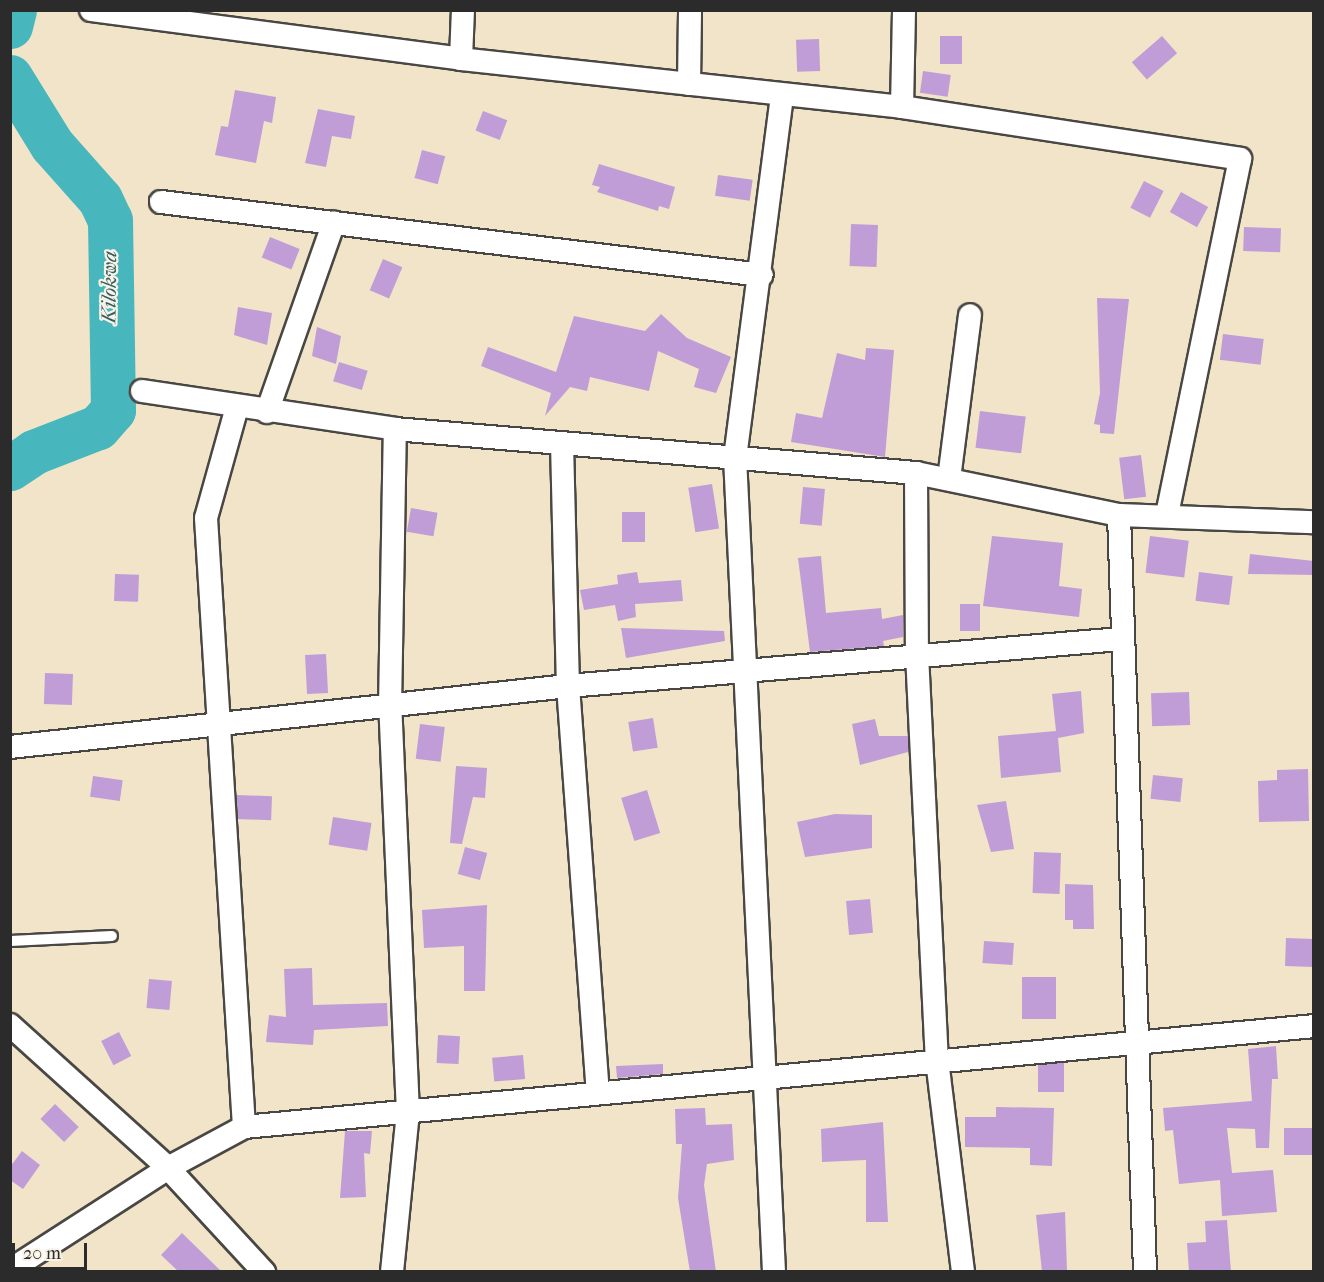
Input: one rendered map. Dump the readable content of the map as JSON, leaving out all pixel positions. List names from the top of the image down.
{
  "water": ["Kilokwa"],
  "scale_bar": "20 m"
}
